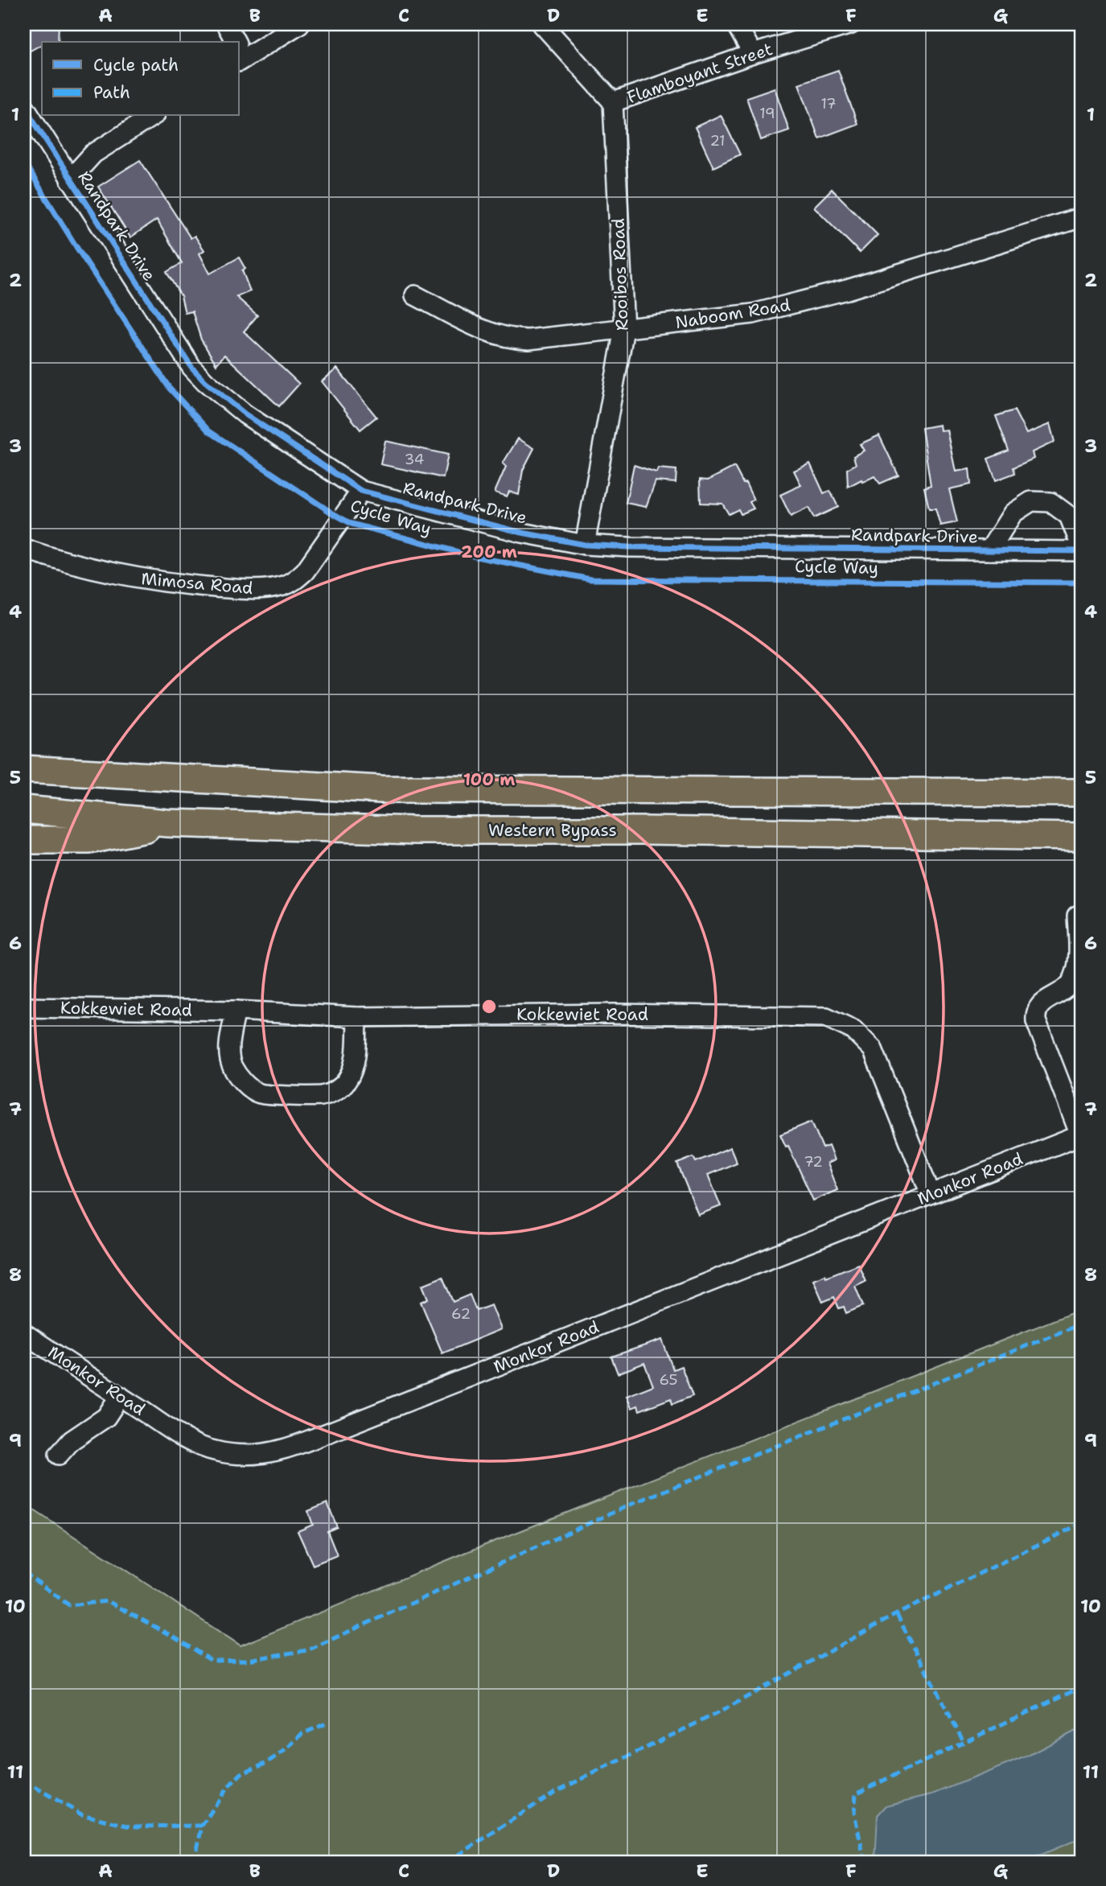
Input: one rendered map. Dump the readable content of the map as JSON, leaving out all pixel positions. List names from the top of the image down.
{
  "streets": {
    "highway": ["Western Bypass"],
    "street": [
      "Flamboyant Street",
      "Randpark Drive",
      "Rooibos Road",
      "Naboom Road",
      "Mimosa Road",
      "Kokkewiet Road",
      "Monkor Road"
    ],
    "cycle path": ["Cycle Way"]
  },
  "crossings": [
    ["Flamboyant Street", "Rooibos Road"],
    ["Randpark Drive", "Rooibos Road"],
    ["Randpark Drive", "Mimosa Road"],
    ["Rooibos Road", "Naboom Road"],
    ["Kokkewiet Road", "Monkor Road"]
  ],
  "house_numbers": [
    "17",
    "19",
    "21",
    "34",
    "72",
    "62",
    "65"
  ],
  "legend": ["Cycle path", "Path"],
  "grid": {
    "columns": [
      "A",
      "B",
      "C",
      "D",
      "E",
      "F",
      "G"
    ],
    "rows": [
      "1",
      "2",
      "3",
      "4",
      "5",
      "6",
      "7",
      "8",
      "9",
      "10",
      "11"
    ]
  },
  "rings": ["200 m", "100 m"]
}
